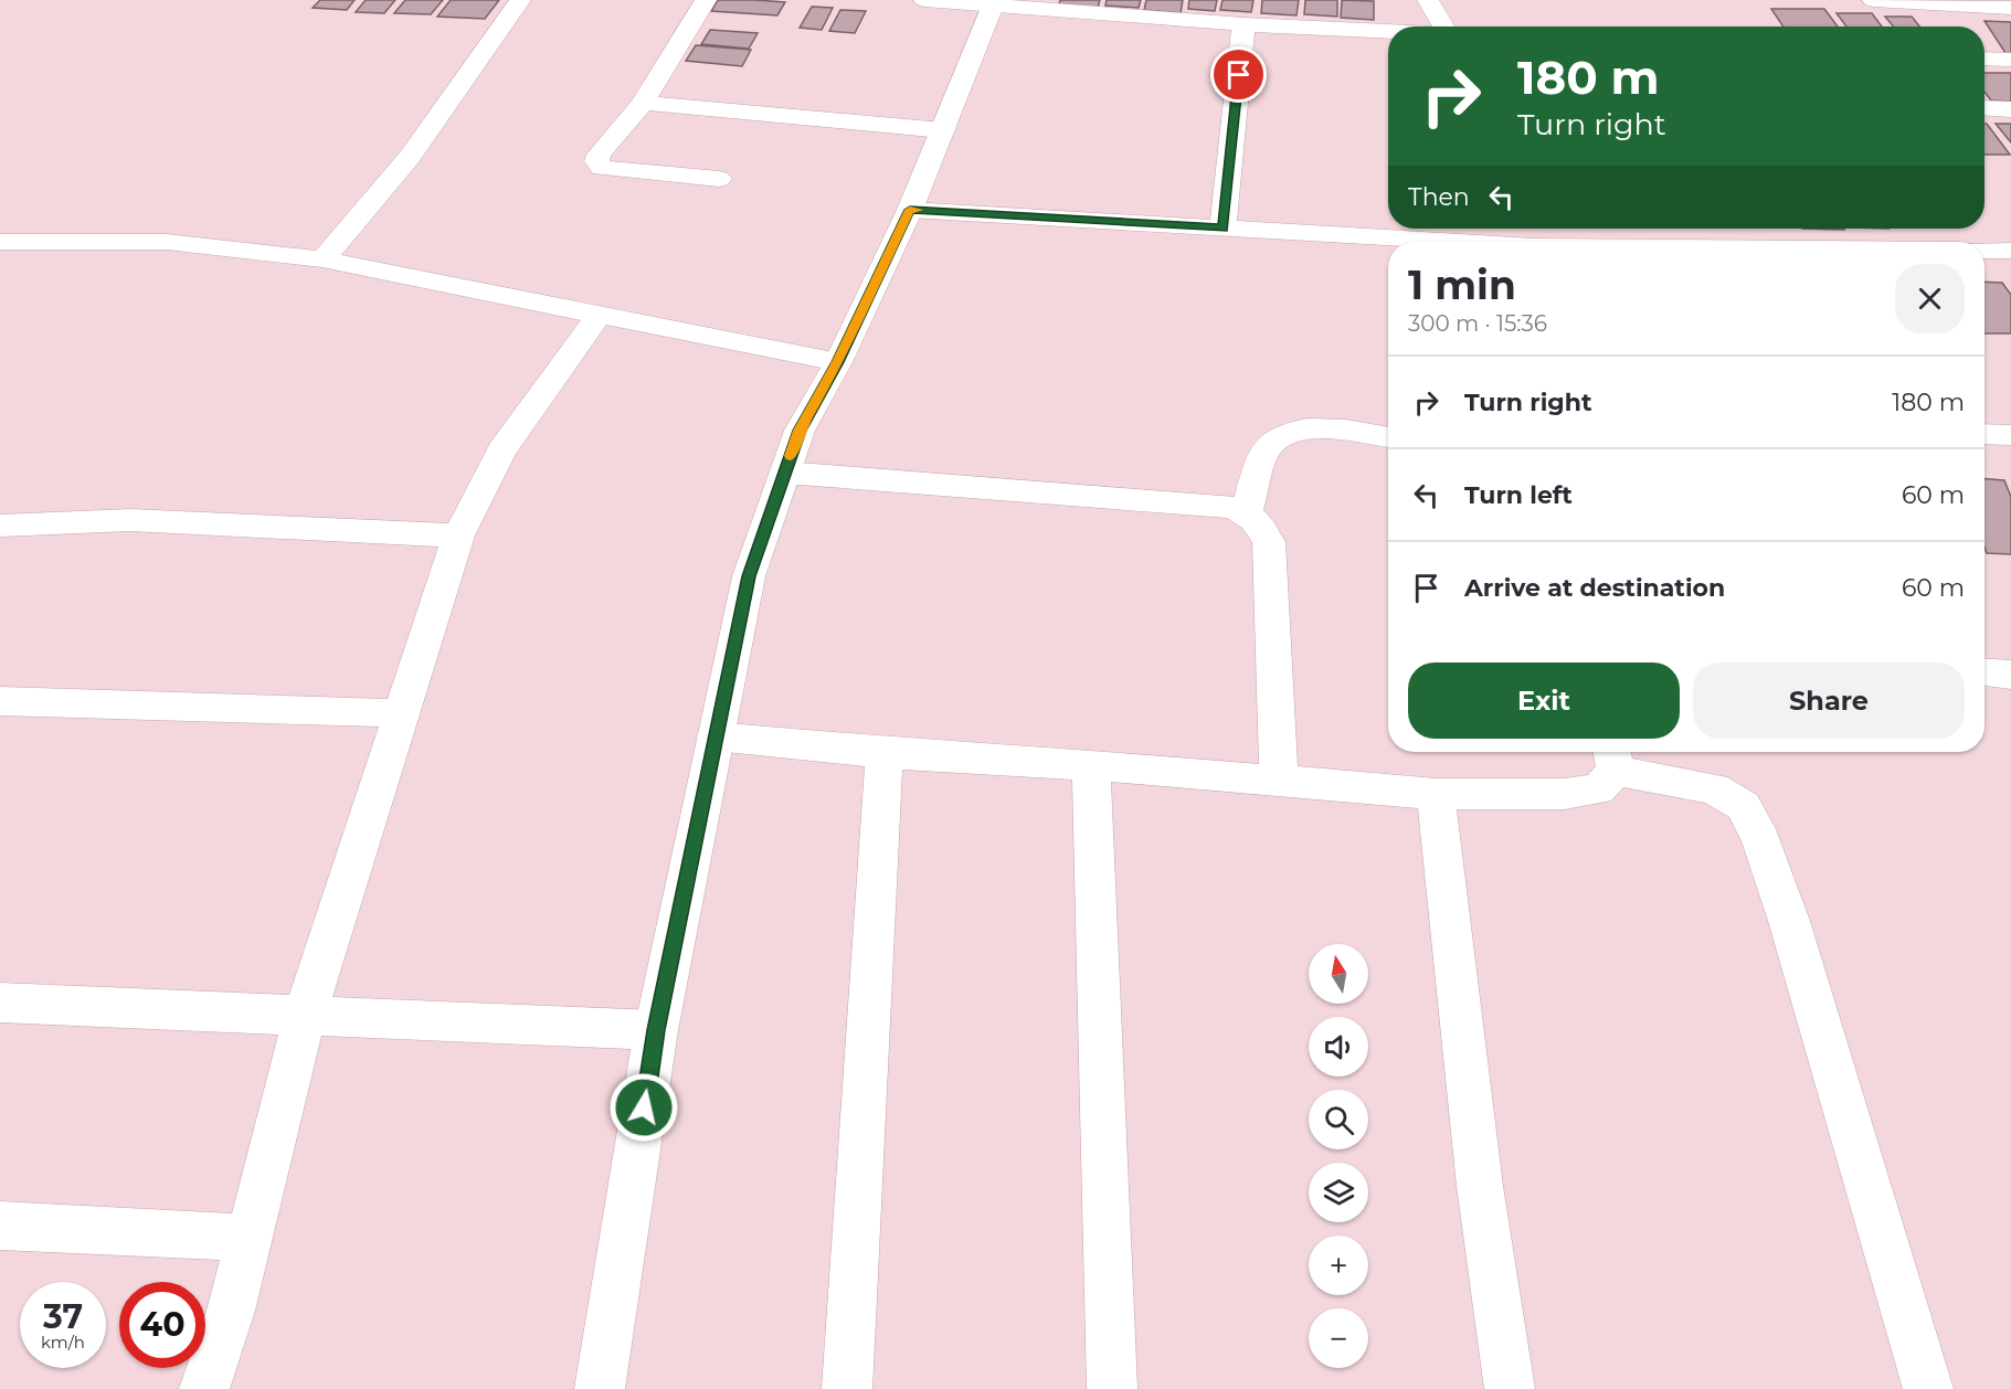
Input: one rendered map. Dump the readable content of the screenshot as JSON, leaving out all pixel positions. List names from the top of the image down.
{
  "north": "top",
  "page": {
    "turn": ["180 m", "Turn right"],
    "then": "Then",
    "heading": ["1 min", "300 m · 15:36"],
    "list": [
      {
        "name": "Turn right",
        "value": "180 m"
      },
      {
        "name": "Turn left",
        "value": "60 m"
      },
      {
        "name": "Arrive at destination",
        "value": "60 m"
      }
    ],
    "buttons": ["Exit", "Share"],
    "map_buttons": ["+", "−"],
    "speed": "37 km/h",
    "limit": "40"
  }
}
